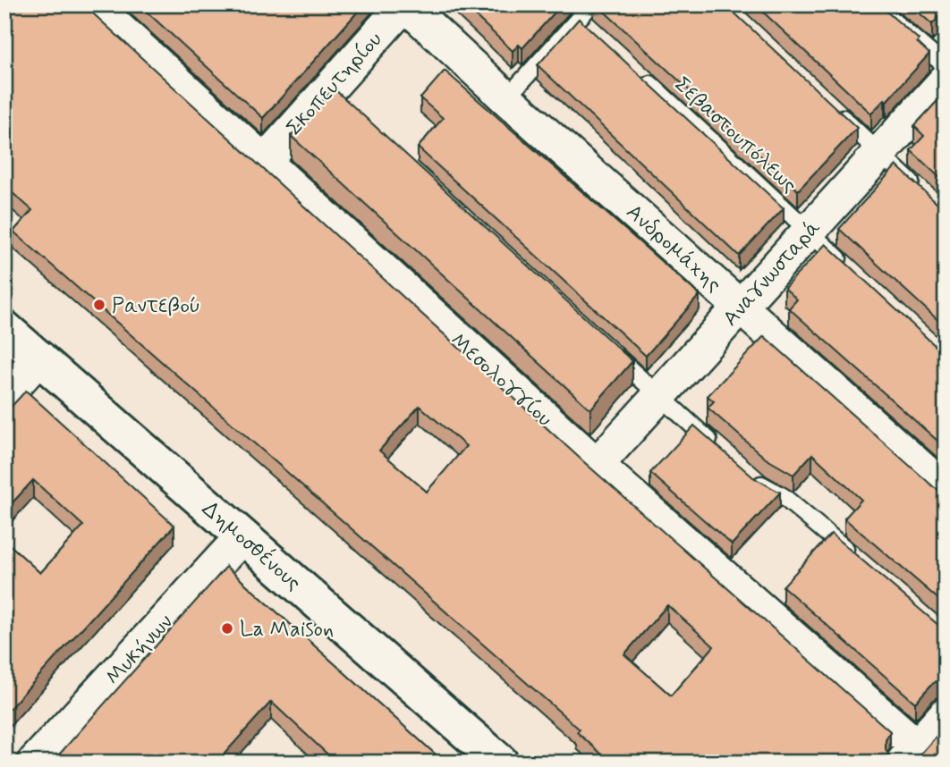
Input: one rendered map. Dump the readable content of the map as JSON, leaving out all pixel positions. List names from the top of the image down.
{
  "streets": {
    "street": [
      "Σκοπευτηρίου",
      "Ανδρομάχης",
      "Αναγνωσταρά",
      "Μεσολογγίου",
      "Δημοσθένους",
      "Μυκήνων"
    ],
    "lane": ["Σεβαστουπόλεως"]
  },
  "crossings": [
    ["Σκοπευτηρίου", "Ανδρομάχης"],
    ["Σκοπευτηρίου", "Μεσολογγίου"],
    ["Σεβαστουπόλεως", "Αναγνωσταρά"],
    ["Ανδρομάχης", "Αναγνωσταρά"],
    ["Αναγνωσταρά", "Μεσολογγίου"],
    ["Δημοσθένους", "Μυκήνων"]
  ],
  "places": ["Ραντεβού", "La Maison"]
}
